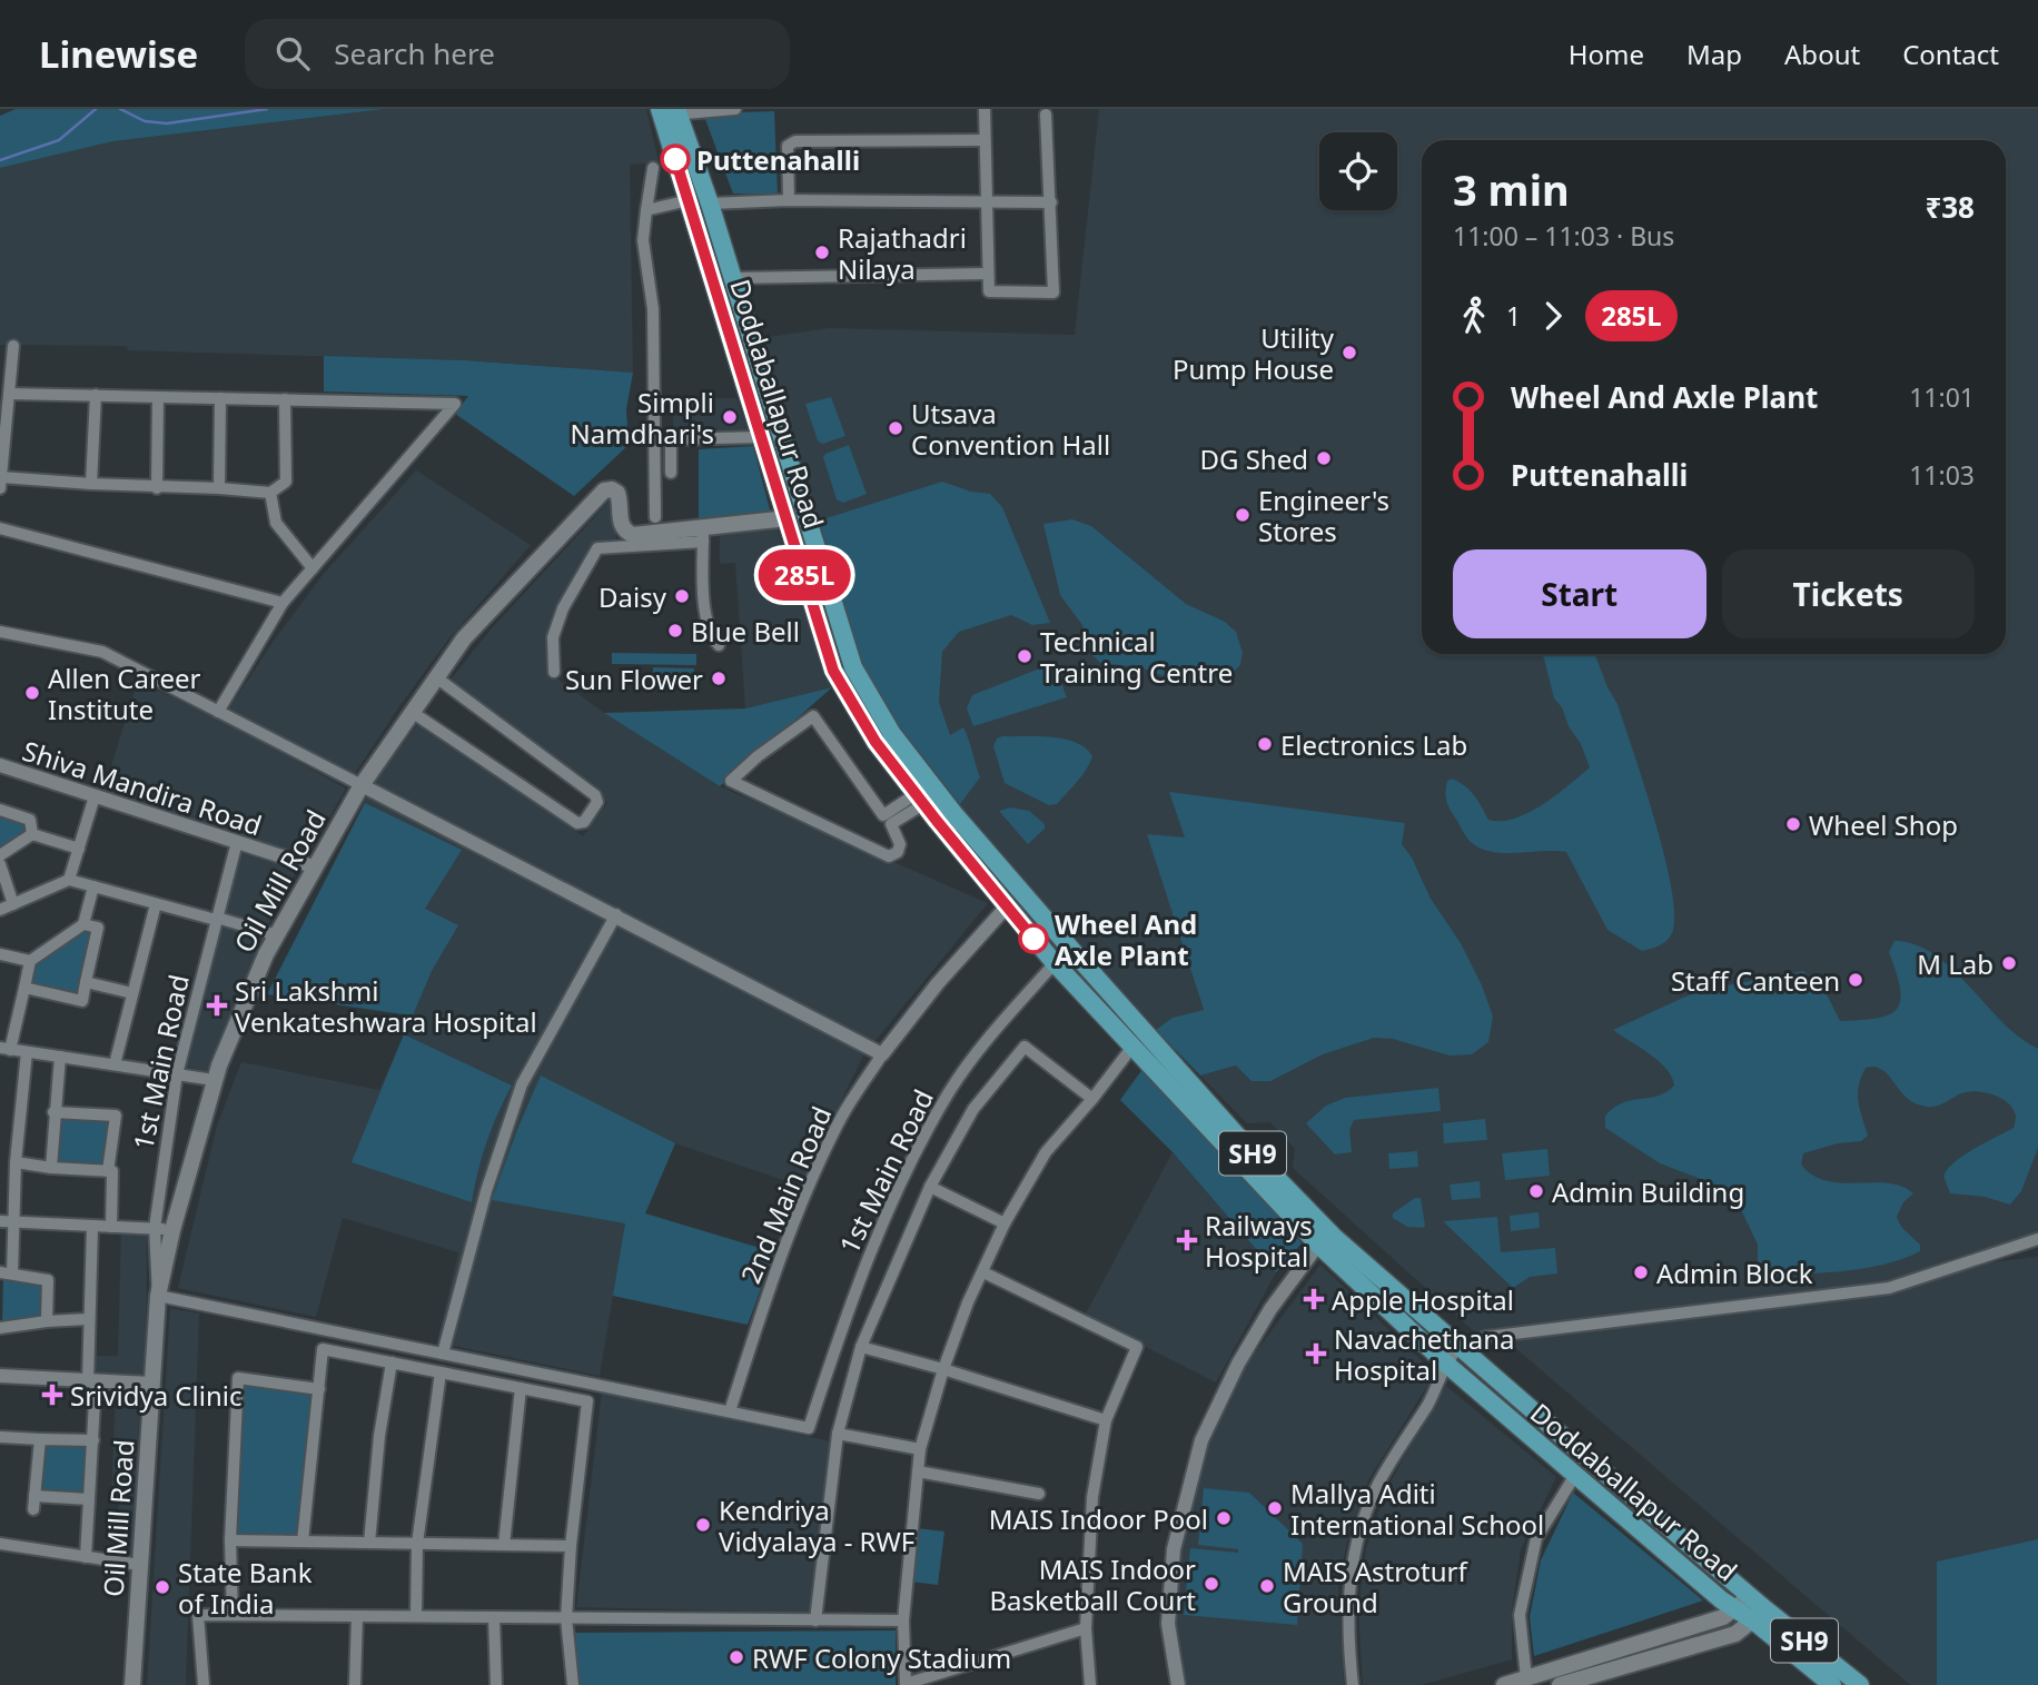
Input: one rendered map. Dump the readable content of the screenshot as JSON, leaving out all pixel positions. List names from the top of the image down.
{
  "streets": {
    "main road": ["Doddaballapur Road", "Oil Mill Road", "SH9"],
    "street": ["Shiva Mandira Road", "1st Main Road", "2nd Main Road"]
  },
  "crossings": [
    ["Doddaballapur Road", "1st Main Road"],
    ["Doddaballapur Road", "SH9"],
    ["Doddaballapur Road", "2nd Main Road"],
    ["Shiva Mandira Road", "Oil Mill Road"],
    ["Shiva Mandira Road", "1st Main Road"],
    ["Oil Mill Road", "1st Main Road"],
    ["1st Main Road", "2nd Main Road"]
  ],
  "places": {
    "other": [
      "Puttenahalli",
      "Rajathadri Nilaya",
      "Utility Pump House",
      "Simpli Namdhari's",
      "Utsava Convention Hall",
      "DG Shed",
      "Engineer's Stores",
      "Daisy",
      "Blue Bell",
      "Technical Training Centre",
      "Sun Flower",
      "Allen Career Institute",
      "Electronics Lab",
      "Wheel Shop",
      "Wheel And Axle Plant",
      "M Lab",
      "Staff Canteen",
      "Admin Building",
      "Admin Block",
      "Mallya Aditi International School",
      "MAIS Indoor Pool",
      "Kendriya Vidyalaya - RWF",
      "MAIS Indoor Basketball Court",
      "MAIS Astroturf Ground",
      "State Bank of India",
      "RWF Colony Stadium"
    ],
    "health": [
      "Sri Lakshmi Venkateshwara Hospital",
      "Railways Hospital",
      "Apple Hospital",
      "Navachethana Hospital",
      "Srividya Clinic"
    ]
  },
  "lines": ["bus line 285L"],
  "page": {
    "header": "Linewise",
    "search": "Search here",
    "nav": [
      "Home",
      "Map",
      "About",
      "Contact"
    ],
    "on_map": "285L",
    "heading": ["3 min", "11:00 – 11:03 · Bus", "₹38"],
    "legs": ["1", "285L"],
    "list": [
      {
        "name": "Wheel And Axle Plant",
        "value": "11:01"
      },
      {
        "name": "Puttenahalli",
        "value": "11:03"
      }
    ],
    "buttons": ["Start", "Tickets"]
  }
}
